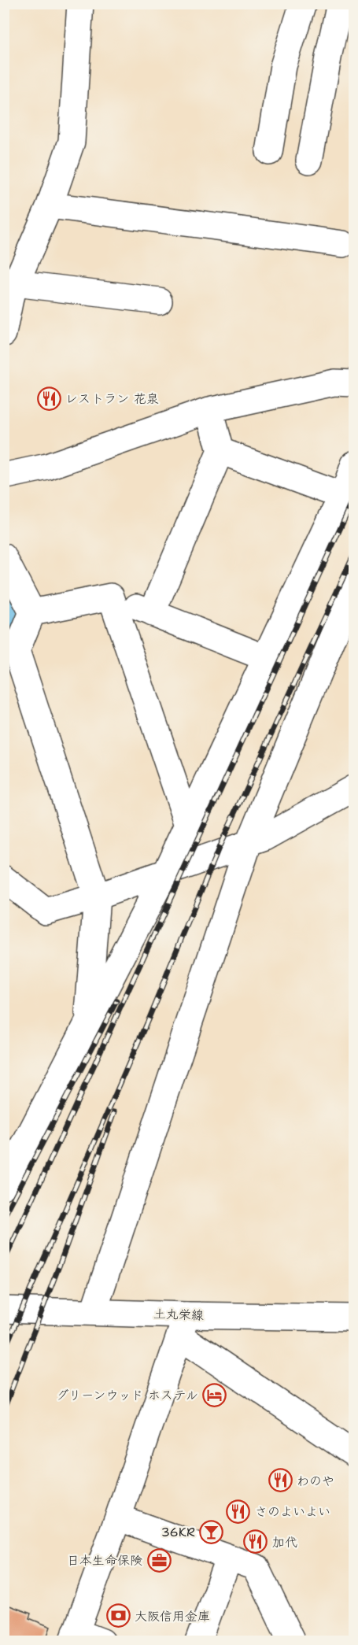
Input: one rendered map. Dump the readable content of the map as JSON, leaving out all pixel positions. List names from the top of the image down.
{
  "streets": {
    "street": ["土丸栄線"]
  },
  "places": {
    "restaurant": [
      "レストラン 花泉",
      "わのや",
      "さのよいよい",
      "加代"
    ],
    "hotel": ["グリーンウッド ホステル"],
    "bar": ["36KR"],
    "office": ["日本生命保険"],
    "bank": ["大阪信用金庫"]
  }
}
